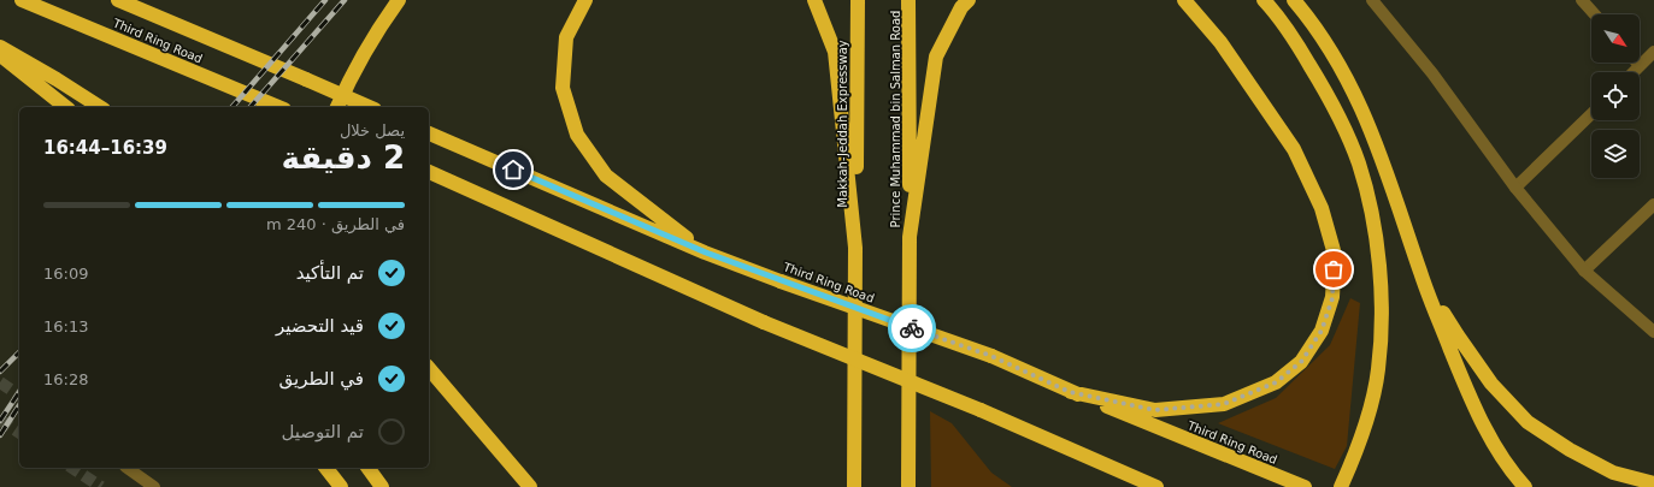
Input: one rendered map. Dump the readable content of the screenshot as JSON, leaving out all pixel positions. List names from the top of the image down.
{
  "streets": {
    "highway": ["Third Ring Road", "Prince Muhammad bin Salman Road", "Makkah-Jeddah Expressway"]
  },
  "north": "bottom right",
  "page": {
    "heading": ["2 دقيقة", "يصل خلال", "16:39–16:44"],
    "bar": "في الطريق · 240 m",
    "list": [
      ["تم التأكيد", "16:09"],
      ["قيد التحضير", "16:13"],
      ["في الطريق", "16:28"],
      "تم التوصيل"
    ]
  }
}
